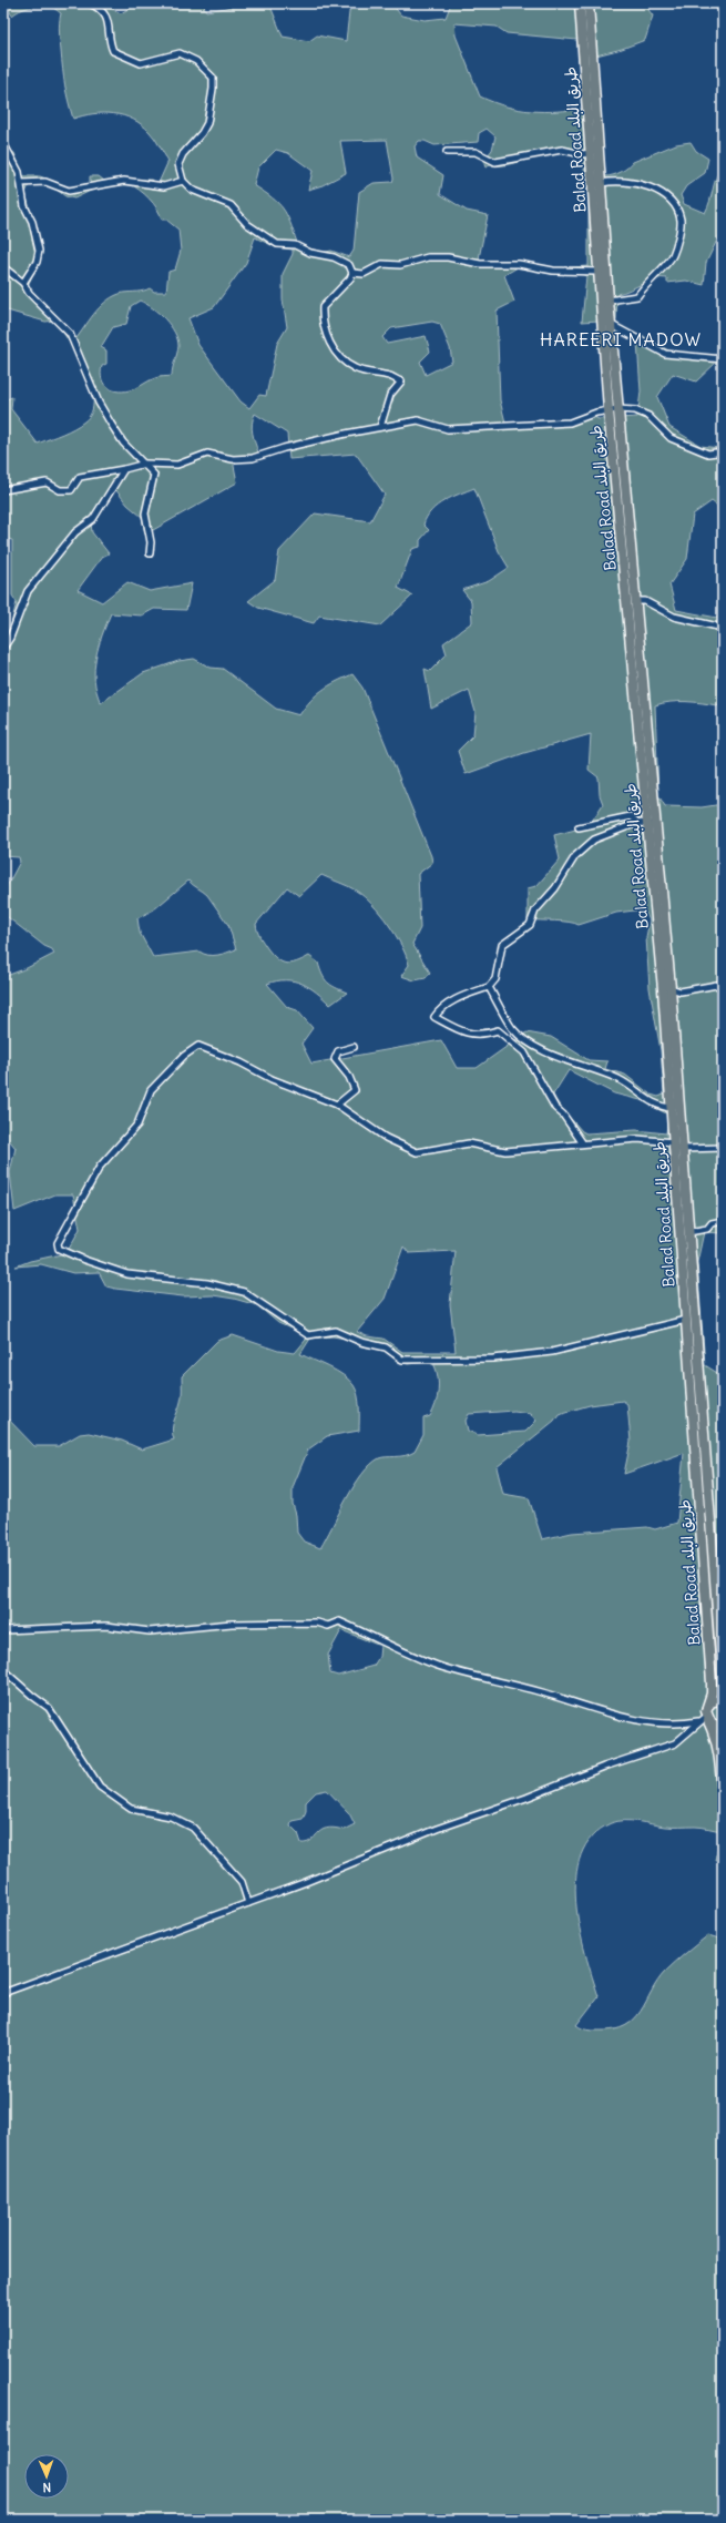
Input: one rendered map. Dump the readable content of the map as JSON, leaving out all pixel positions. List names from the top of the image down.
{
  "streets": {
    "highway": ["Balad Road طريق البلد"]
  },
  "districts": ["HAREERI MADOW"],
  "north": "bottom"
}
